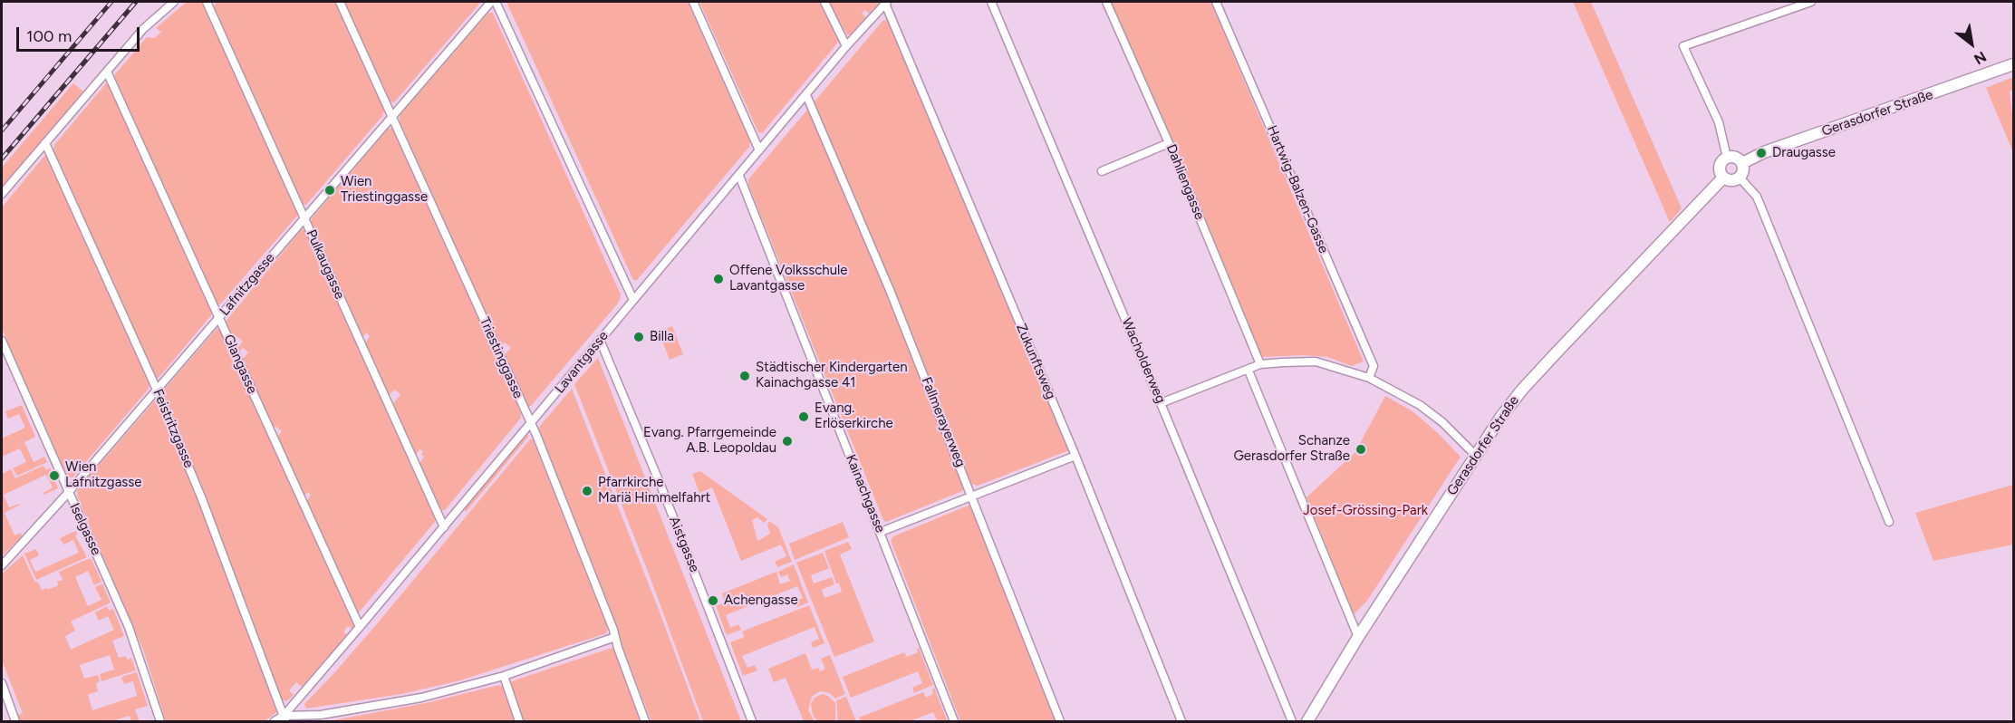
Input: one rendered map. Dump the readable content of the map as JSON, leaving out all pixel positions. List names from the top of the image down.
{
  "streets": {
    "main road": ["Gerasdorfer Straße"],
    "street": [
      "Dahliengasse",
      "Hartwig-Balzen-Gasse",
      "Pulkaugasse",
      "Lafnitzgasse",
      "Triestinggasse",
      "Wacholderweg",
      "Zukunftsweg",
      "Lavantgasse",
      "Glangasse",
      "Fallmerayerweg",
      "Feistritzgasse",
      "Kainachgasse",
      "Iselgasse",
      "Aistgasse"
    ]
  },
  "crossings": [
    ["Pulkaugasse", "Lafnitzgasse"],
    ["Pulkaugasse", "Lavantgasse"],
    ["Lafnitzgasse", "Triestinggasse"],
    ["Lafnitzgasse", "Glangasse"],
    ["Lafnitzgasse", "Feistritzgasse"],
    ["Lafnitzgasse", "Iselgasse"],
    ["Triestinggasse", "Lavantgasse"],
    ["Zukunftsweg", "Lavantgasse"],
    ["Lavantgasse", "Glangasse"],
    ["Lavantgasse", "Fallmerayerweg"],
    ["Lavantgasse", "Feistritzgasse"],
    ["Lavantgasse", "Kainachgasse"],
    ["Lavantgasse", "Aistgasse"]
  ],
  "parks": ["Josef-Grössing-Park"],
  "places": [
    "Draugasse",
    "Wien Triestinggasse",
    "Offene Volksschule Lavantgasse",
    "Billa",
    "Städtischer Kindergarten Kainachgasse 41",
    "Evang. Erlöserkirche",
    "Evang. Pfarrgemeinde A.B. Leopoldau",
    "Schanze Gerasdorfer Straße",
    "Wien Lafnitzgasse",
    "Pfarrkirche Mariä Himmelfahrt",
    "Achengasse"
  ],
  "scale_bar": "100 m",
  "north": "bottom right"
}
